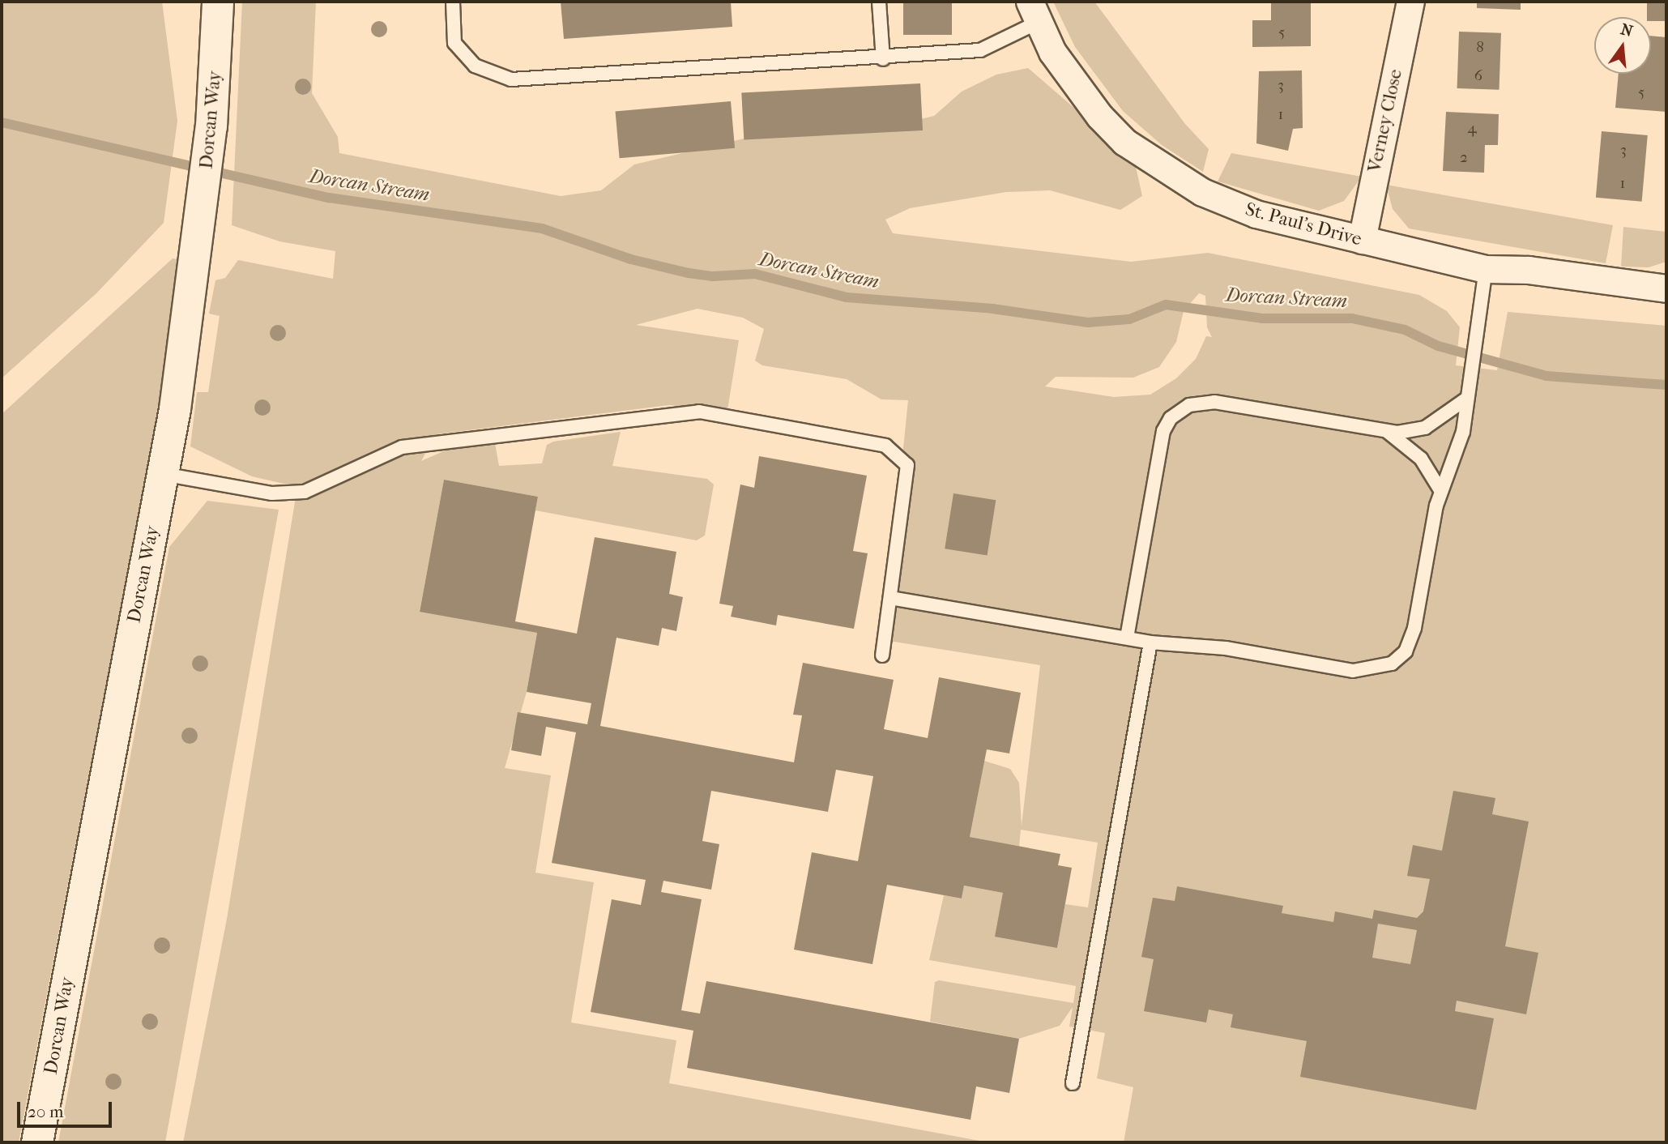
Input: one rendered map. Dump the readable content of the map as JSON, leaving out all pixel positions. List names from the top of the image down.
{
  "streets": {
    "main road": ["Dorcan Way"],
    "street": ["Verney Close", "St. Paul's Drive"]
  },
  "crossings": [
    ["Verney Close", "St. Paul's Drive"]
  ],
  "water": ["Dorcan Stream"],
  "house_numbers": [
    "5",
    "8",
    "6",
    "3",
    "5",
    "1",
    "4",
    "3",
    "2",
    "1"
  ],
  "scale_bar": "20 m",
  "north": "top"
}
